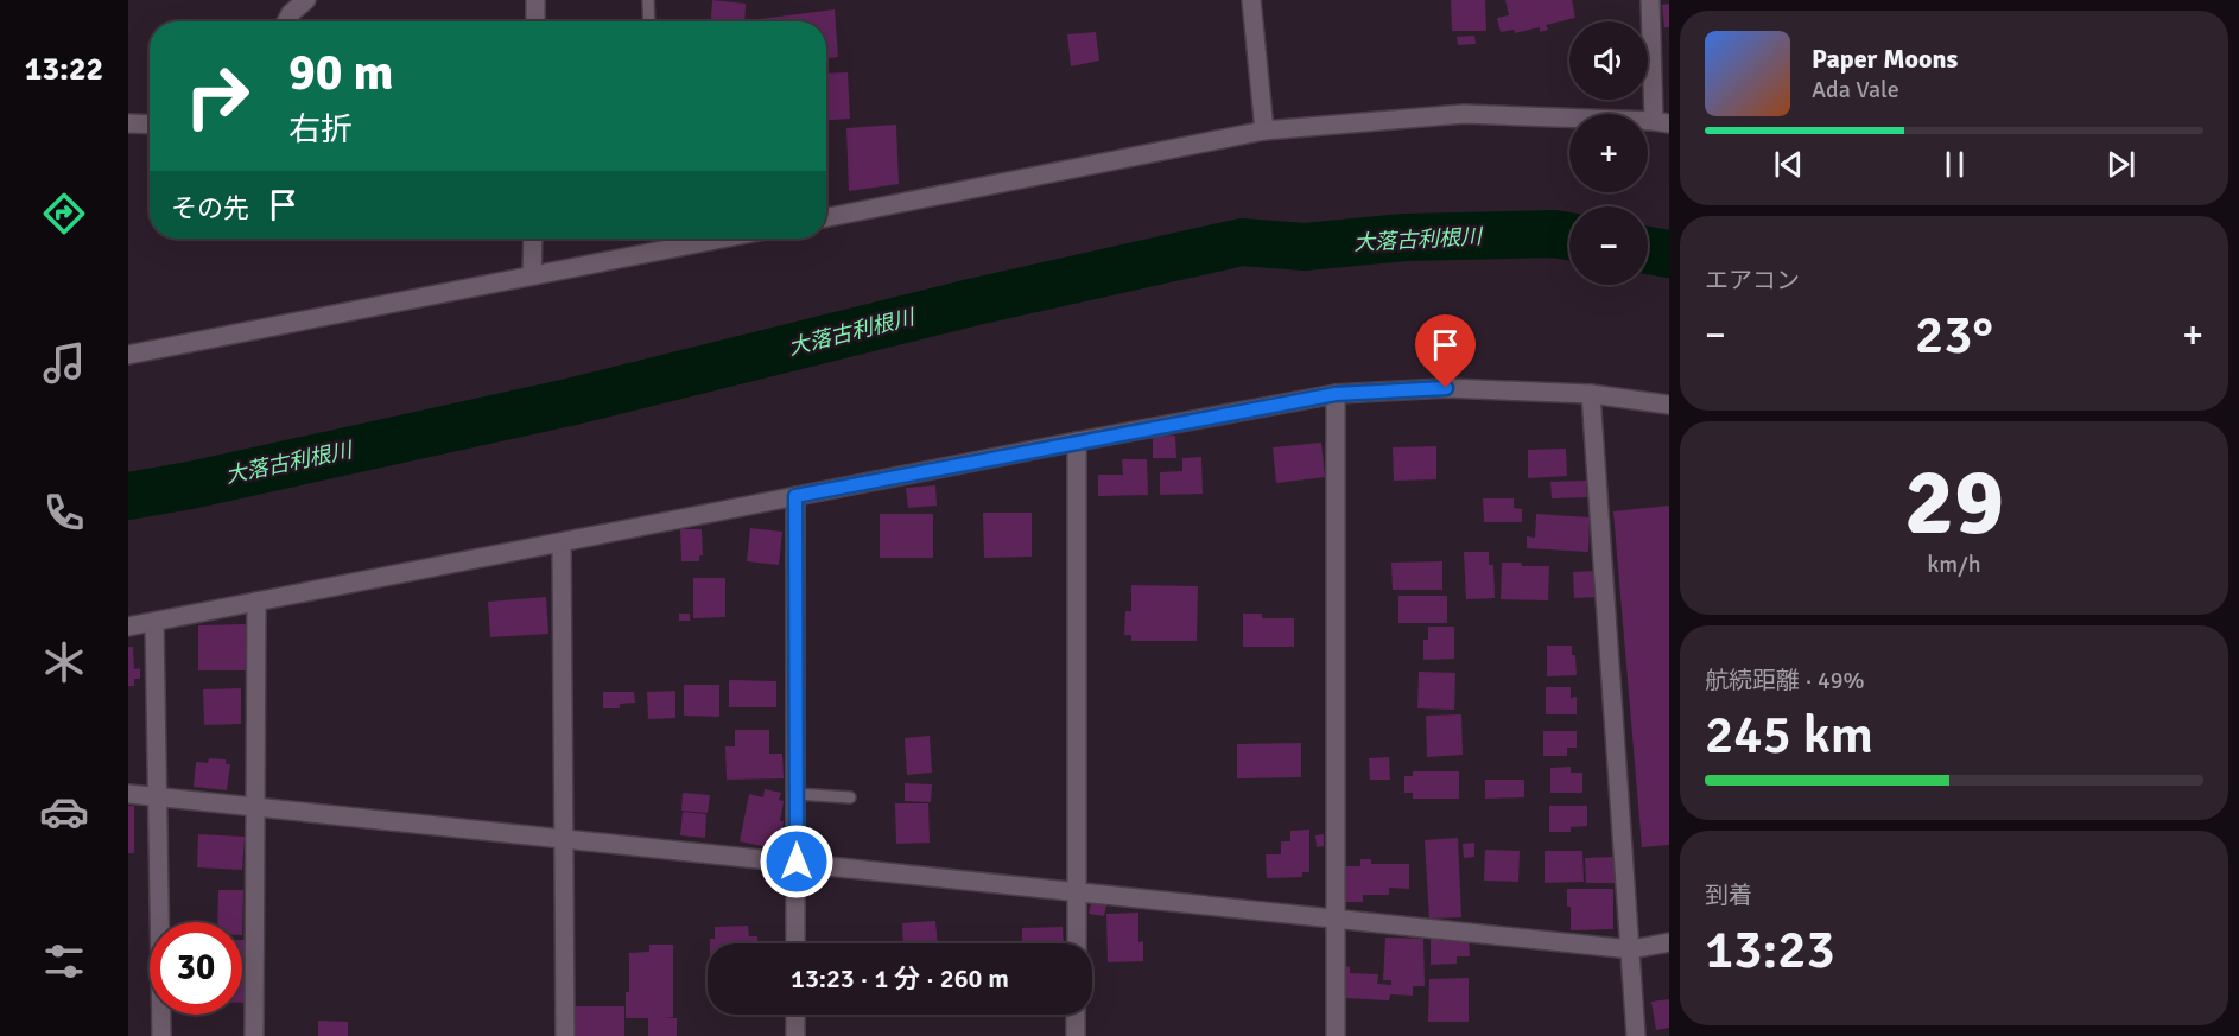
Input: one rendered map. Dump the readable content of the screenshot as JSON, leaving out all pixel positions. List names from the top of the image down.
{
  "water": ["大落古利根川"],
  "page": {
    "tabs": "13:22",
    "map_buttons": ["+", "−"],
    "turn": ["90 m", "右折"],
    "song": ["Paper Moons", "Ada Vale"],
    "then": "その先",
    "tile": [
      "エアコン",
      ["29", "km/h"],
      ["航続距離 · 49%", "245 km"],
      ["到着", "13:23"]
    ],
    "heat": ["−", "23°", "+"],
    "limit": "30",
    "trip": "13:23 · 1 分 · 260 m"
  }
}
